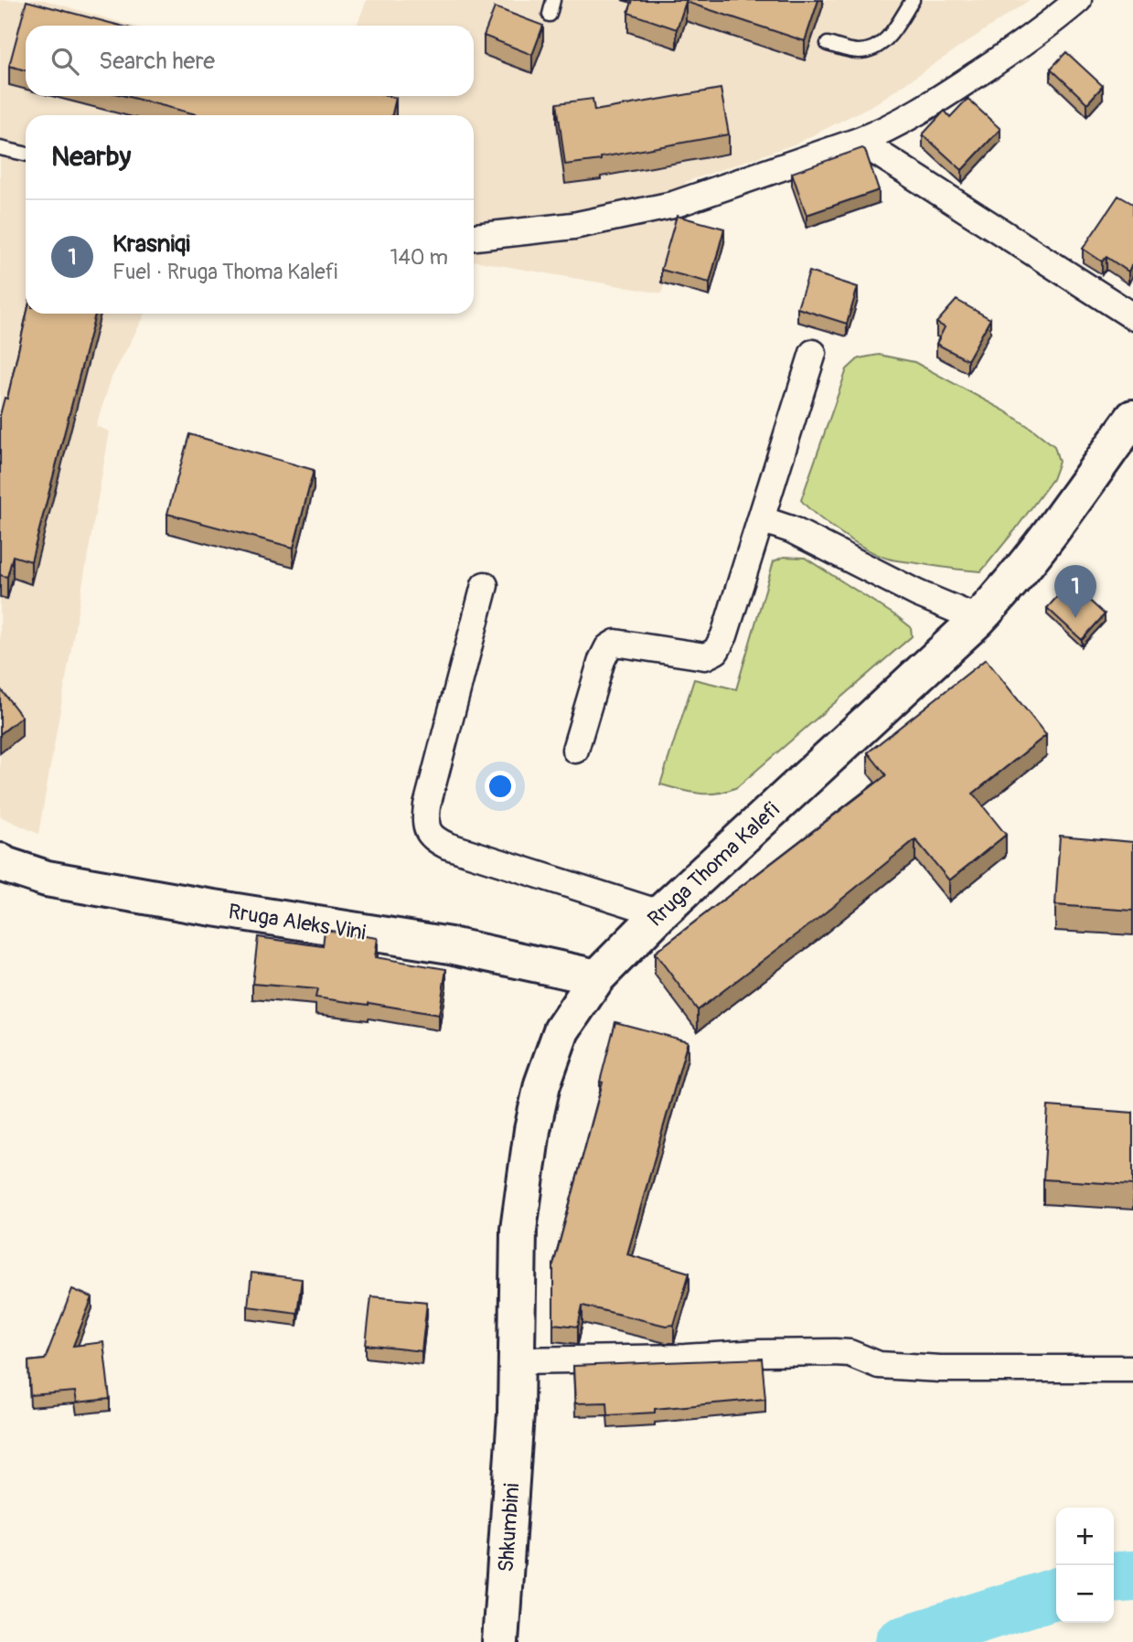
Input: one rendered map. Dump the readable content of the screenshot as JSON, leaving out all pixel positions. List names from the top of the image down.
{
  "streets": {
    "main road": ["Rruga Thoma Kalefi", "Rruga Aleks Vini", "Shkumbini"]
  },
  "crossings": [
    ["Rruga Thoma Kalefi", "Rruga Aleks Vini"],
    ["Rruga Thoma Kalefi", "Shkumbini"]
  ],
  "page": {
    "search": "Search here",
    "heading": "Nearby",
    "list": [
      {
        "mark": "1",
        "name": "Krasniqi",
        "note": "Fuel · Rruga Thoma Kalefi",
        "value": "140 m"
      }
    ],
    "pins": "1",
    "map_buttons": ["+", "−"]
  }
}
